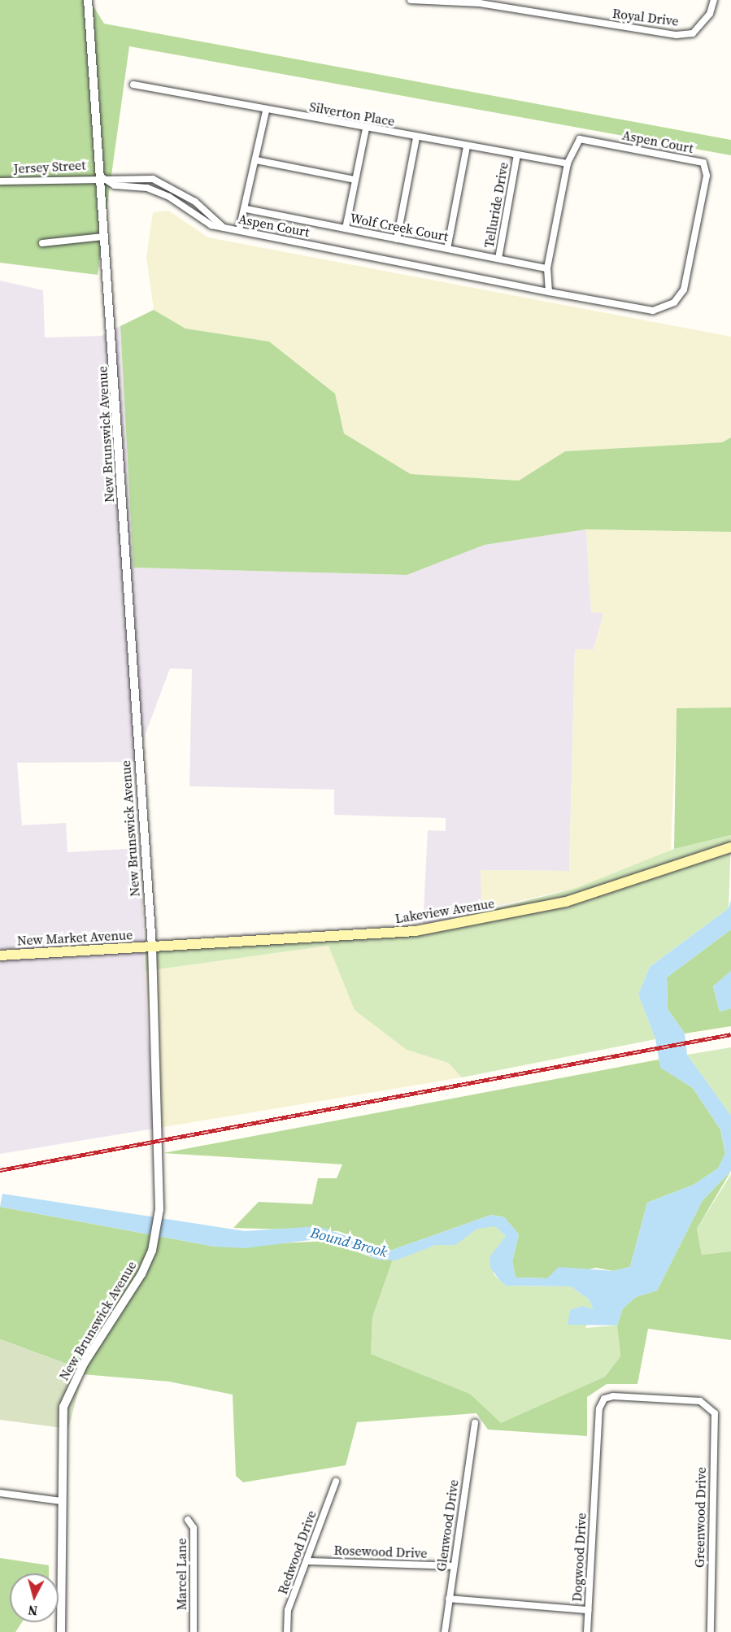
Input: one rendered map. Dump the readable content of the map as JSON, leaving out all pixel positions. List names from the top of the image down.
{
  "streets": {
    "main road": ["Lakeview Avenue", "New Market Avenue"],
    "street": [
      "Royal Drive",
      "Silverton Place",
      "Aspen Court",
      "Jersey Street",
      "Telluride Drive",
      "Wolf Creek Court",
      "New Brunswick Avenue",
      "Greenwood Drive",
      "Glenwood Drive",
      "Rosewood Drive",
      "Redwood Drive",
      "Dogwood Drive",
      "Marcel Lane"
    ]
  },
  "crossings": [
    ["Silverton Place", "Aspen Court"],
    ["Silverton Place", "Telluride Drive"],
    ["Aspen Court", "Jersey Street"],
    ["Aspen Court", "Wolf Creek Court"],
    ["Aspen Court", "New Brunswick Avenue"],
    ["Jersey Street", "New Brunswick Avenue"],
    ["Telluride Drive", "Wolf Creek Court"],
    ["New Brunswick Avenue", "Lakeview Avenue"],
    ["New Brunswick Avenue", "New Market Avenue"],
    ["Lakeview Avenue", "New Market Avenue"],
    ["Greenwood Drive", "Dogwood Drive"],
    ["Glenwood Drive", "Rosewood Drive"],
    ["Rosewood Drive", "Redwood Drive"]
  ],
  "water": ["Bound Brook"],
  "north": "bottom"
}
